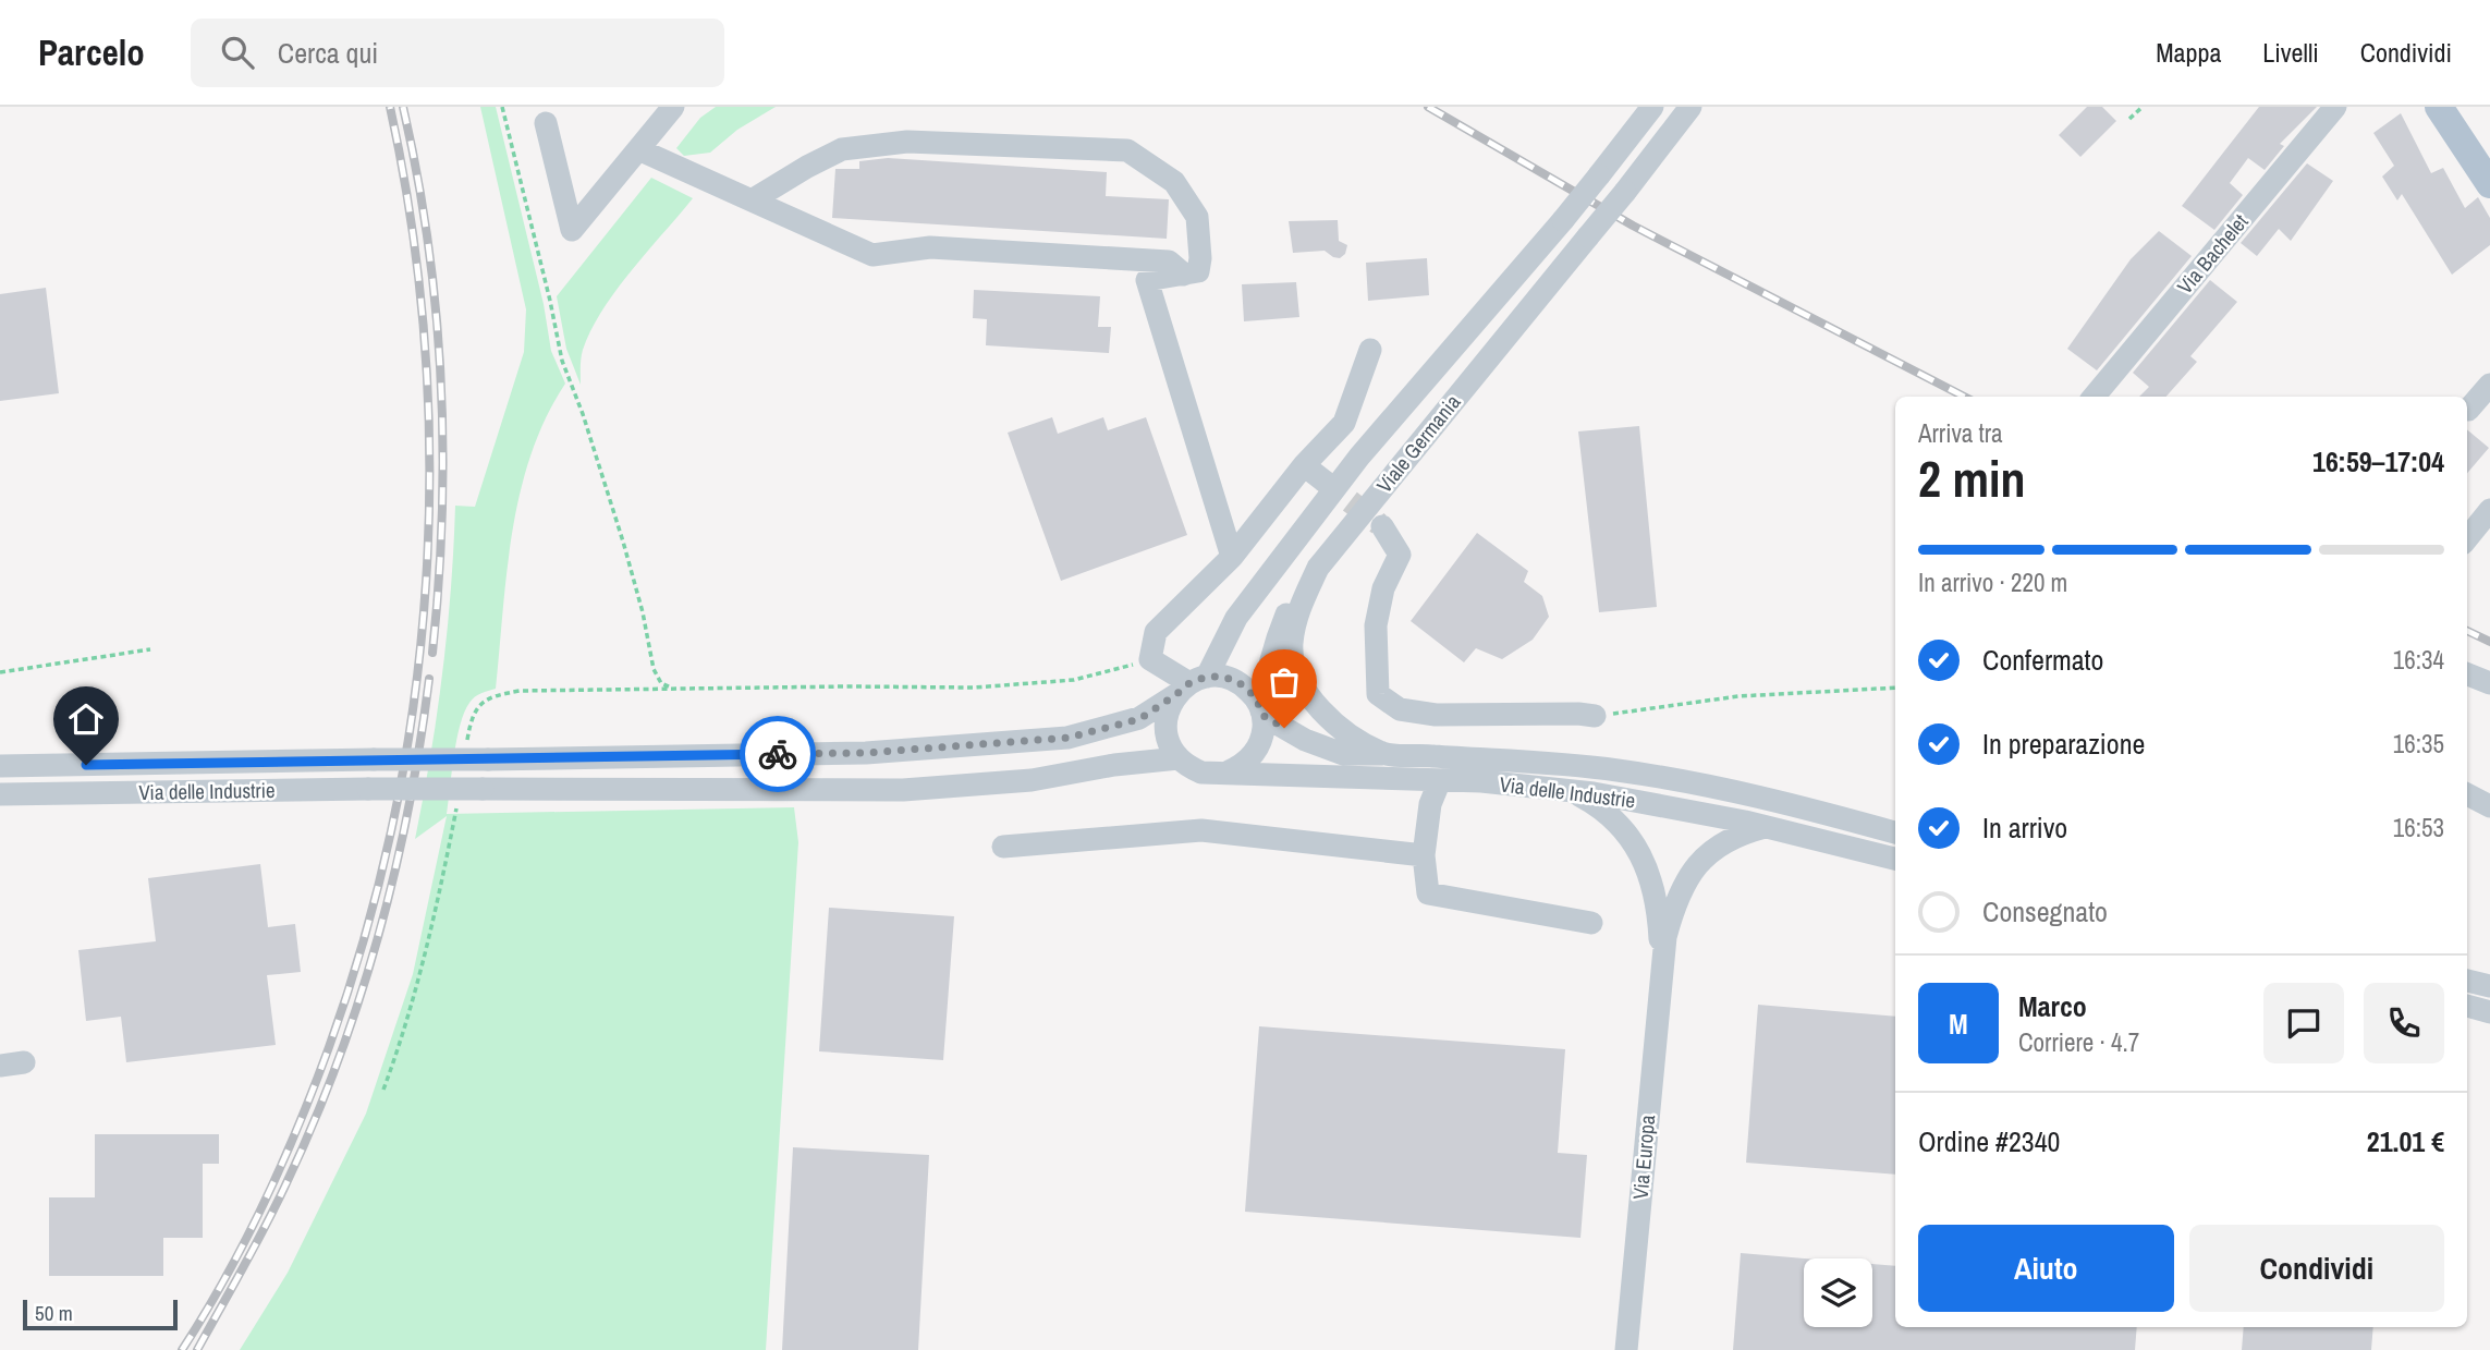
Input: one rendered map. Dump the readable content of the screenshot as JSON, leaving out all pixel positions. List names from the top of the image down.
{
  "streets": {
    "street": [
      "Via Bachelet",
      "Viale Germania",
      "Via delle Industrie",
      "Via Europa"
    ]
  },
  "crossings": [
    ["Viale Germania", "Via delle Industrie"],
    ["Via delle Industrie", "Via Europa"]
  ],
  "scale_bar": "50 m",
  "page": {
    "header": "Parcelo",
    "search": "Cerca qui",
    "nav": ["Mappa", "Livelli", "Condividi"],
    "heading": ["2 min", "Arriva tra", "16:59–17:04"],
    "panel": [
      "Marco",
      "Corriere · 4.7",
      "Ordine #2340",
      "21.01 €"
    ],
    "bar": "In arrivo · 220 m",
    "list": [
      ["Confermato", "16:34"],
      ["In preparazione", "16:35"],
      ["In arrivo", "16:53"],
      "Consegnato"
    ],
    "round": "M",
    "buttons": ["Aiuto", "Condividi"],
    "scale": "50 m"
  }
}
